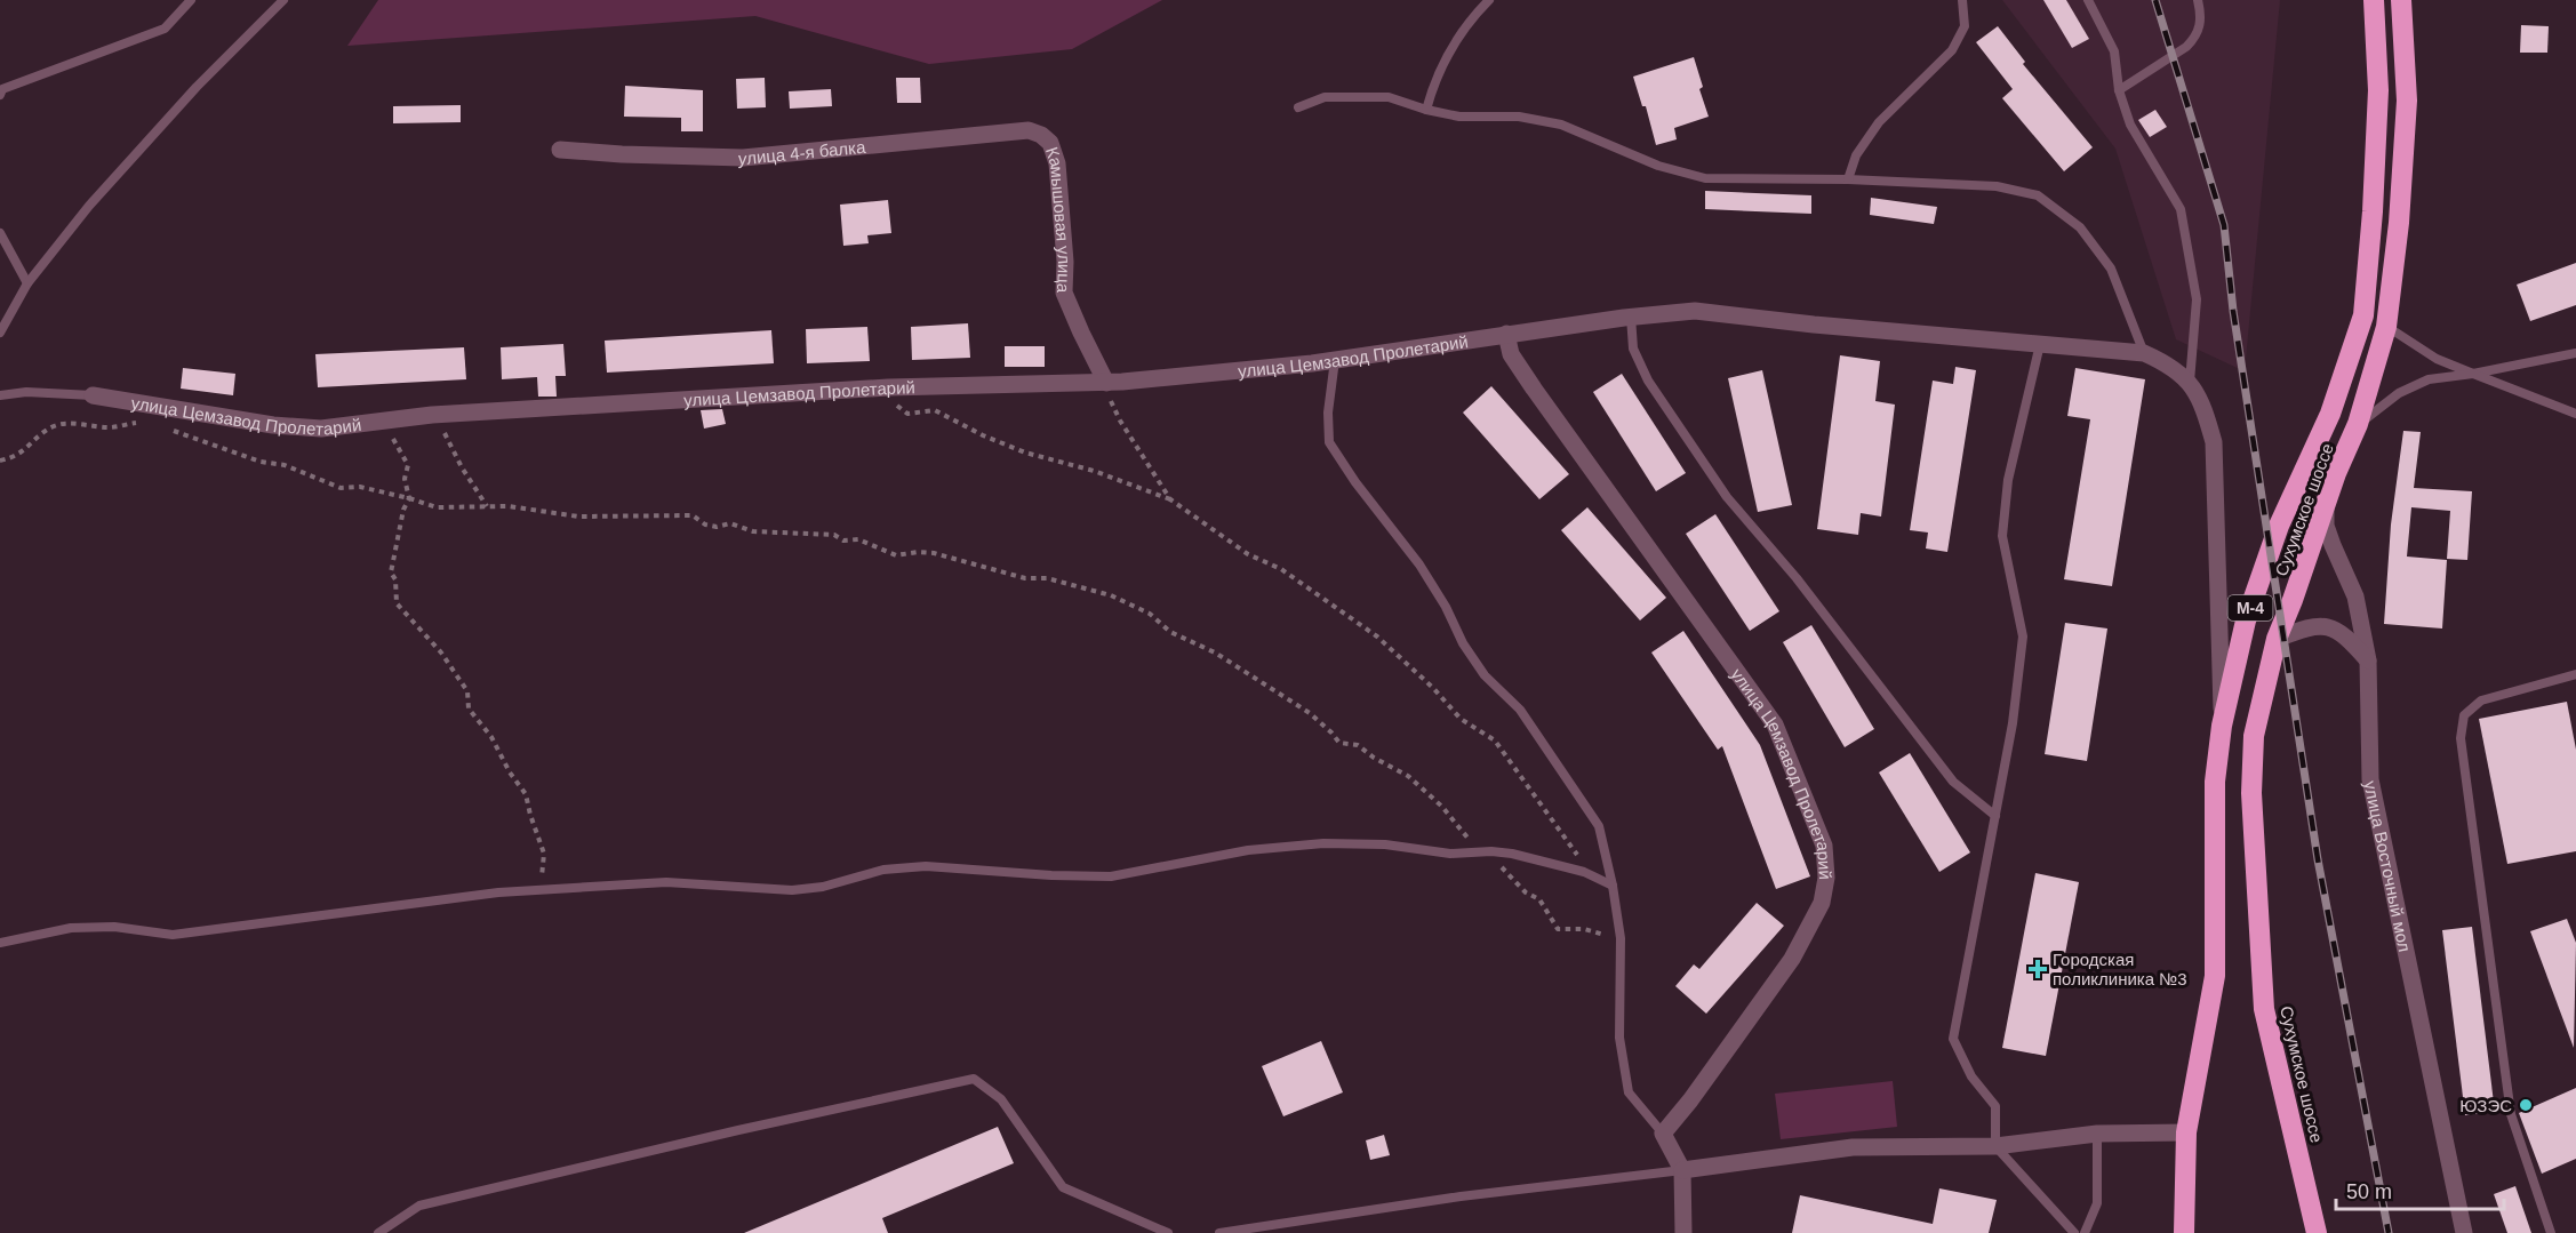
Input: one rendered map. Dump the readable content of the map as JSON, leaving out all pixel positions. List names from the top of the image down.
{
  "streets": {
    "highway": ["Сухумское шоссе", "М-4"],
    "street": [
      "улица 4-я балка",
      "Камышовая улица",
      "улица Цемзавод Пролетарий",
      "улица Восточный мол"
    ]
  },
  "crossings": [
    ["улица 4-я балка", "Камышовая улица"],
    ["Камышовая улица", "улица Цемзавод Пролетарий"],
    ["Сухумское шоссе", "улица Восточный мол"]
  ],
  "places": {
    "health": ["Городская поликлиника №3"],
    "other": ["ЮЗЭС"]
  },
  "scale_bar": "50 m"
}
